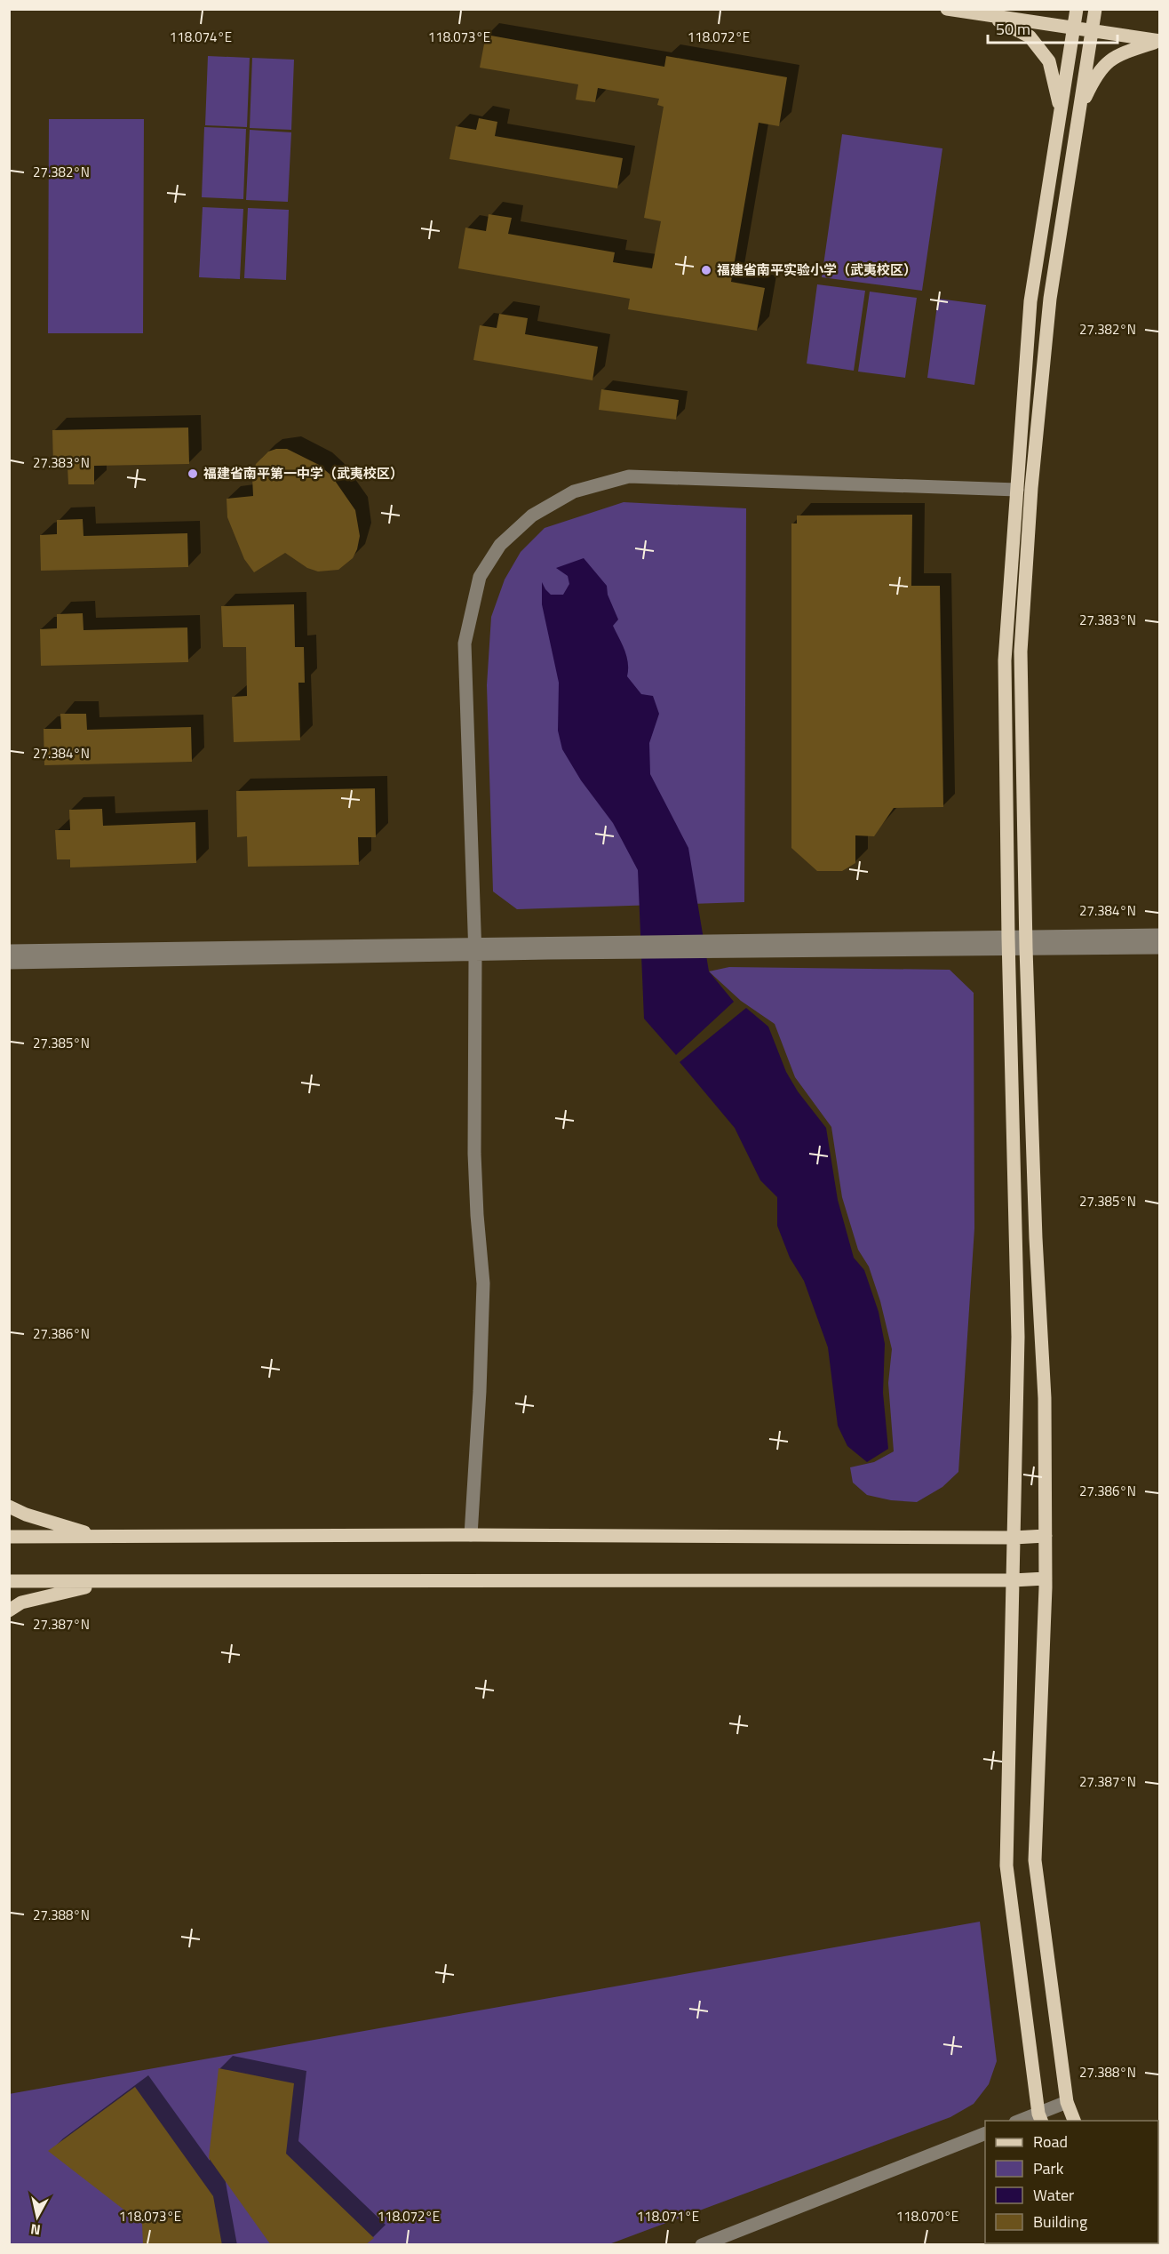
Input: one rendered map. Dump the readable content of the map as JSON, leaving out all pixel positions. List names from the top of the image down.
{
  "places": ["福建省南平实验小学（武夷校区）", "福建省南平第一中学（武夷校区）"],
  "legend": [
    "Road",
    "Park",
    "Water",
    "Building"
  ],
  "scale_bar": "50 m",
  "north": "bottom",
  "coordinates": [
    "118.074°E",
    "118.073°E",
    "118.072°E",
    "27.382°N",
    "27.383°N",
    "27.384°N",
    "27.385°N",
    "27.386°N",
    "27.387°N",
    "27.388°N",
    "118.071°E",
    "118.070°E"
  ]
}
